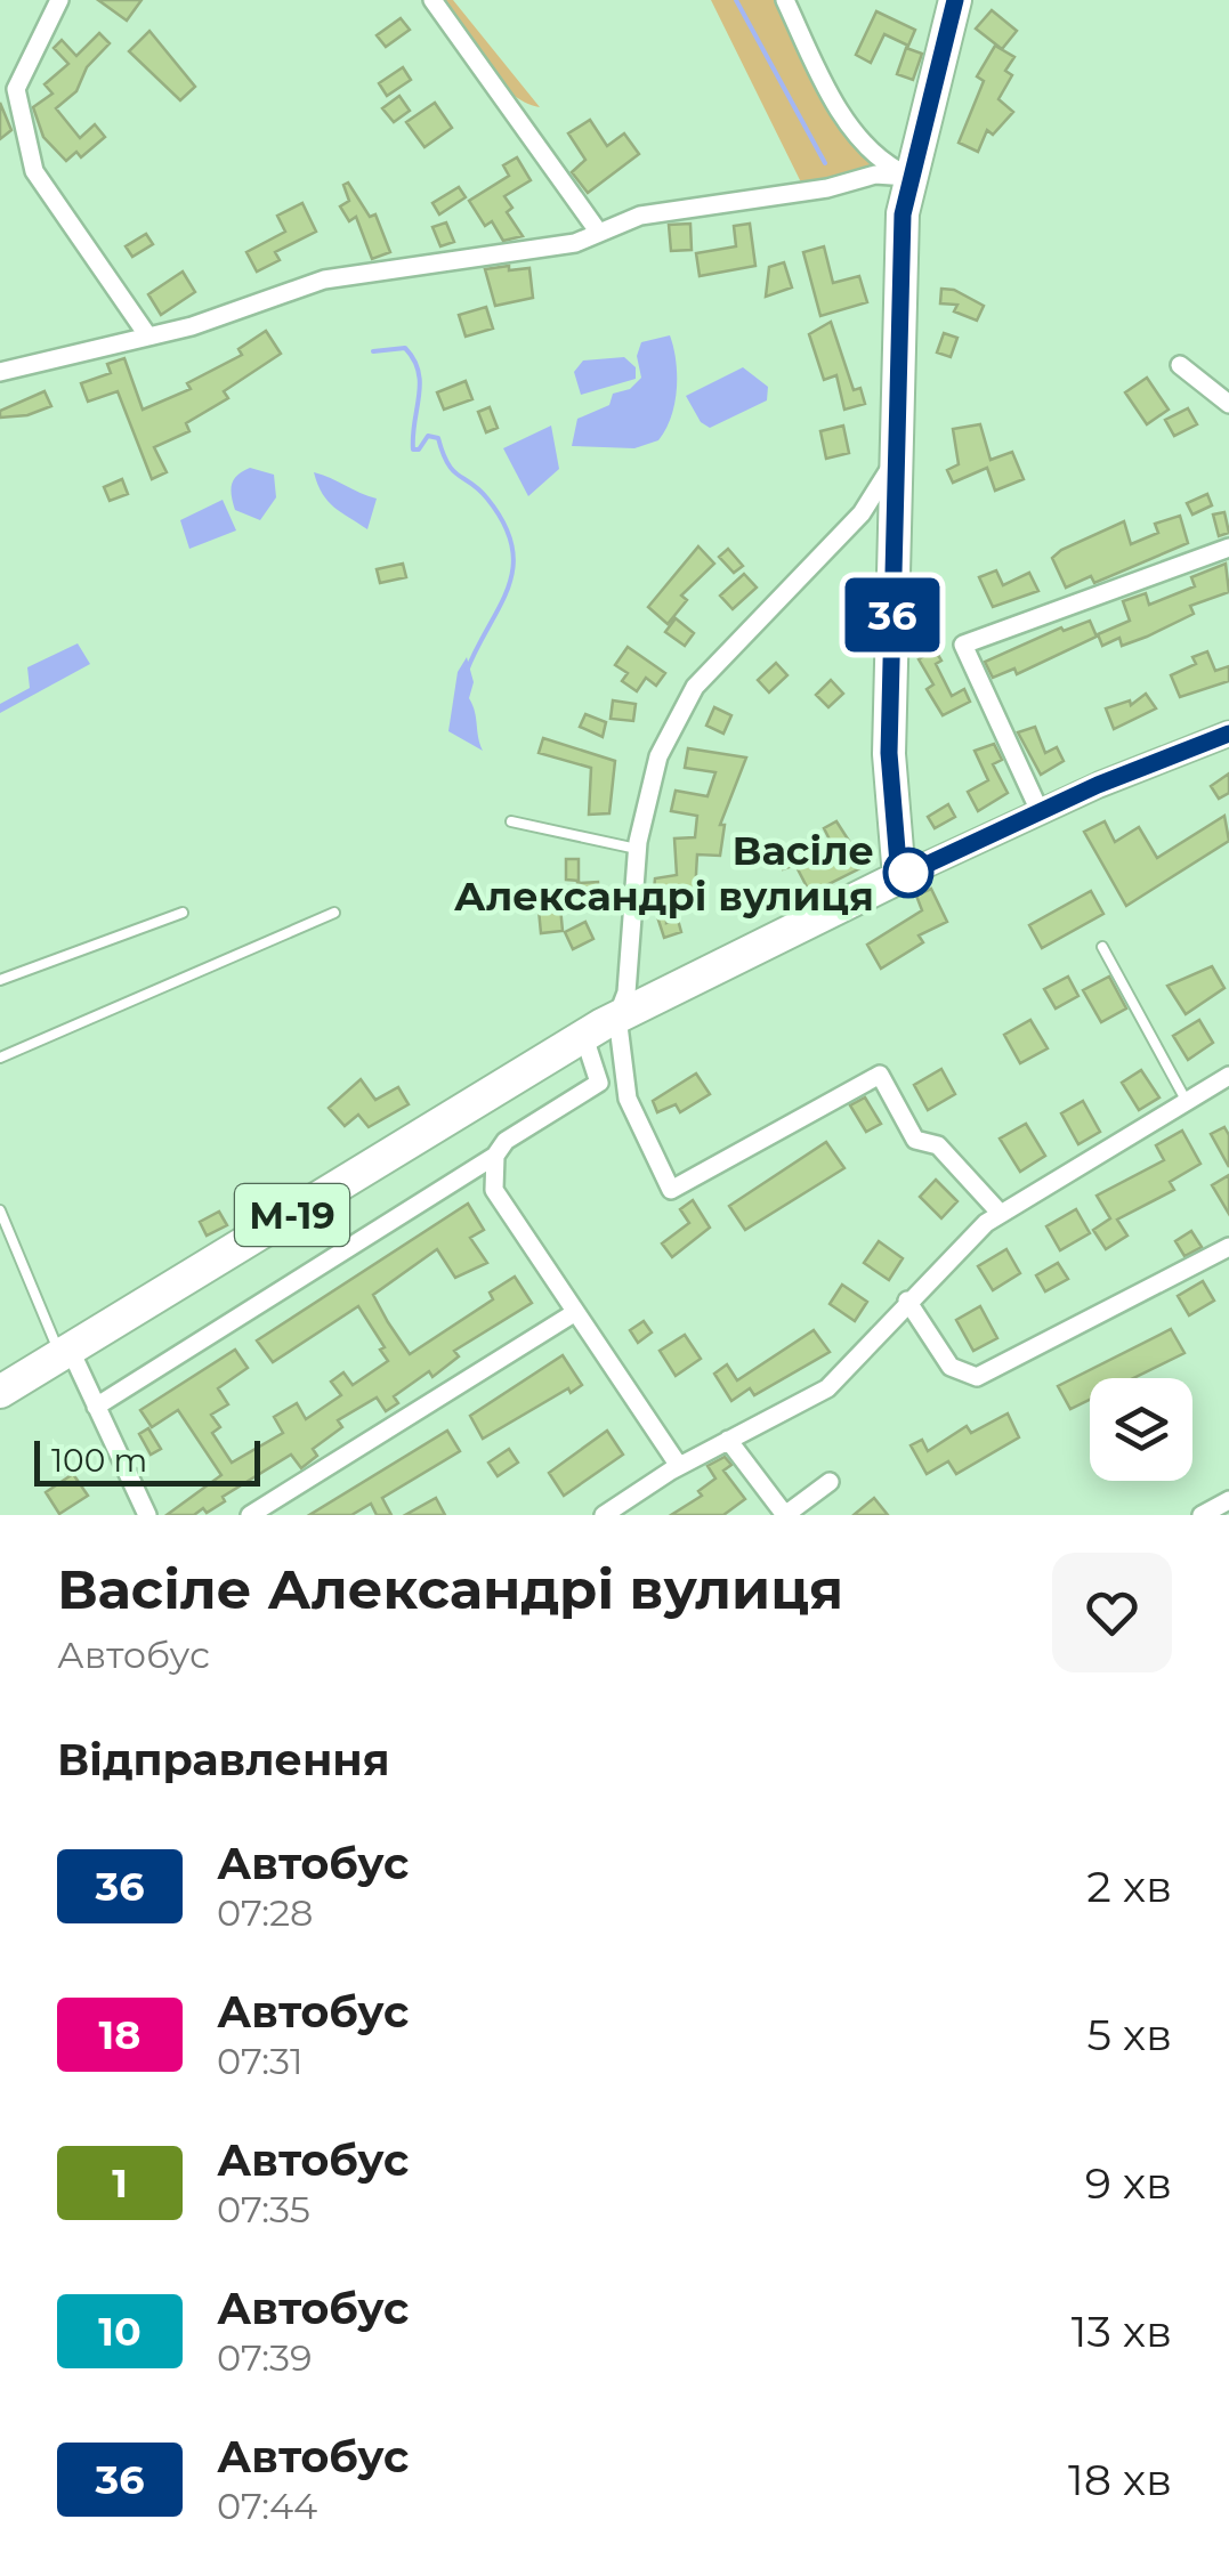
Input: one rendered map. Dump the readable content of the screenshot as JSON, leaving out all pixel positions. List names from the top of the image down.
{
  "streets": {
    "highway": ["М-19"]
  },
  "places": ["Васіле Александрі вулиця"],
  "lines": ["bus line 36"],
  "scale_bar": "100 m",
  "page": {
    "on_map": "36",
    "scale": "100 m",
    "heading": [
      ["Васіле Александрі вулиця", "Автобус"],
      "Відправлення"
    ],
    "list": [
      {
        "mark": "36",
        "name": "Автобус",
        "note": "07:28",
        "value": "2 хв"
      },
      {
        "mark": "18",
        "name": "Автобус",
        "note": "07:31",
        "value": "5 хв"
      },
      {
        "mark": "1",
        "name": "Автобус",
        "note": "07:35",
        "value": "9 хв"
      },
      {
        "mark": "10",
        "name": "Автобус",
        "note": "07:39",
        "value": "13 хв"
      },
      {
        "mark": "36",
        "name": "Автобус",
        "note": "07:44",
        "value": "18 хв"
      }
    ]
  }
}
